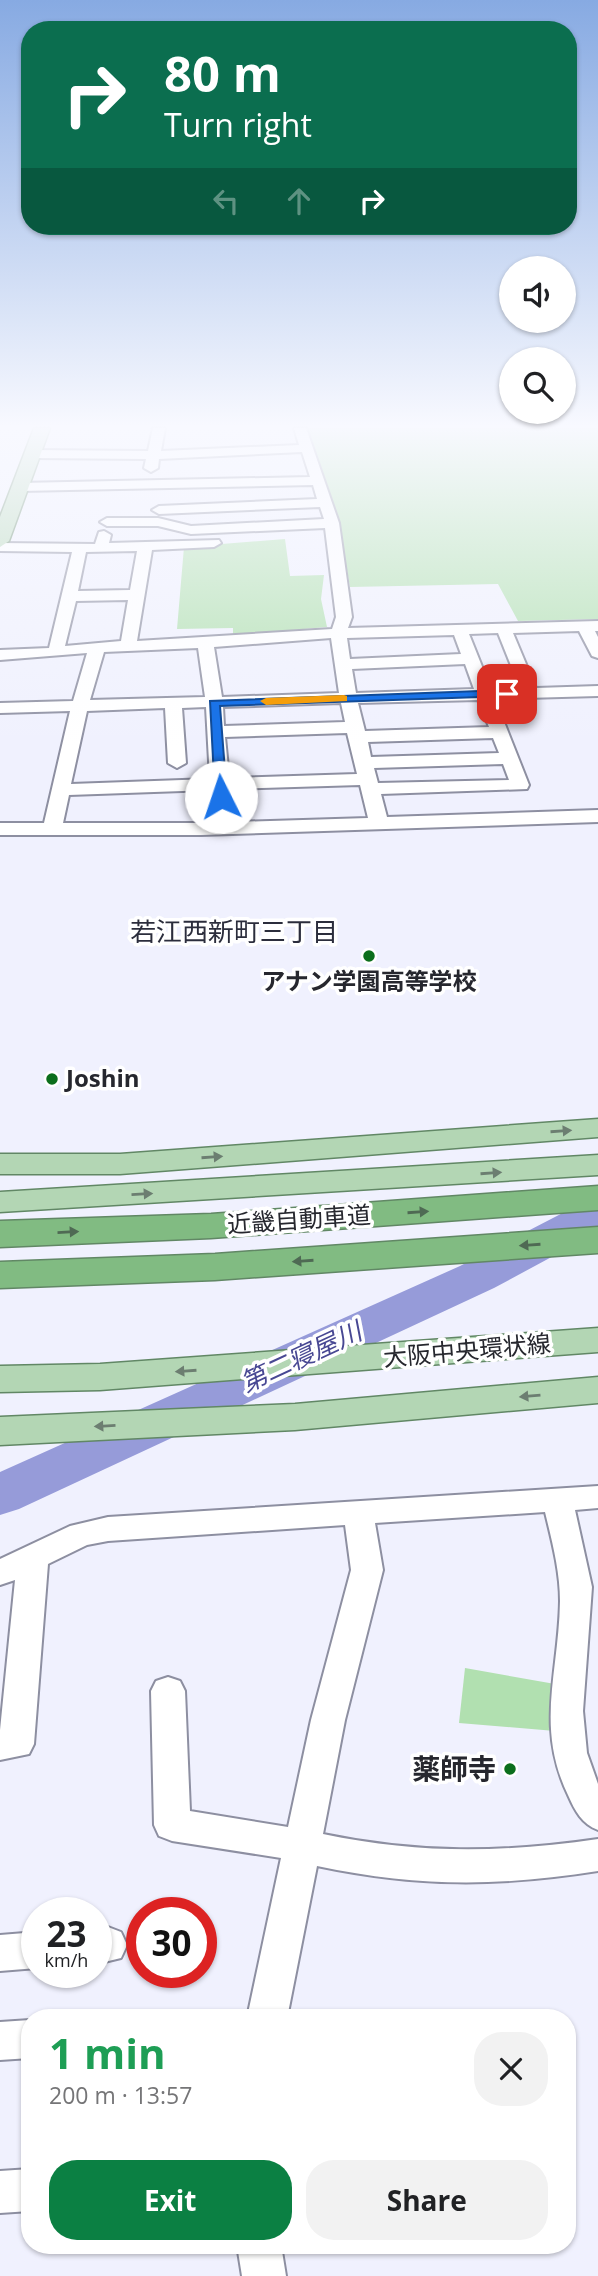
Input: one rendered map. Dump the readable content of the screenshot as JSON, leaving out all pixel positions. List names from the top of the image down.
{
  "streets": {
    "highway": ["近畿自動車道"],
    "main road": ["大阪中央環状線"]
  },
  "districts": ["若江西新町三丁目"],
  "water": ["第二寝屋川"],
  "places": ["アナン学園高等学校", "Joshin", "薬師寺"],
  "page": {
    "turn": ["80 m", "Turn right"],
    "speed": "23 km/h",
    "limit": "30",
    "heading": ["1 min", "200 m · 13:57"],
    "buttons": ["Exit", "Share"]
  }
}
